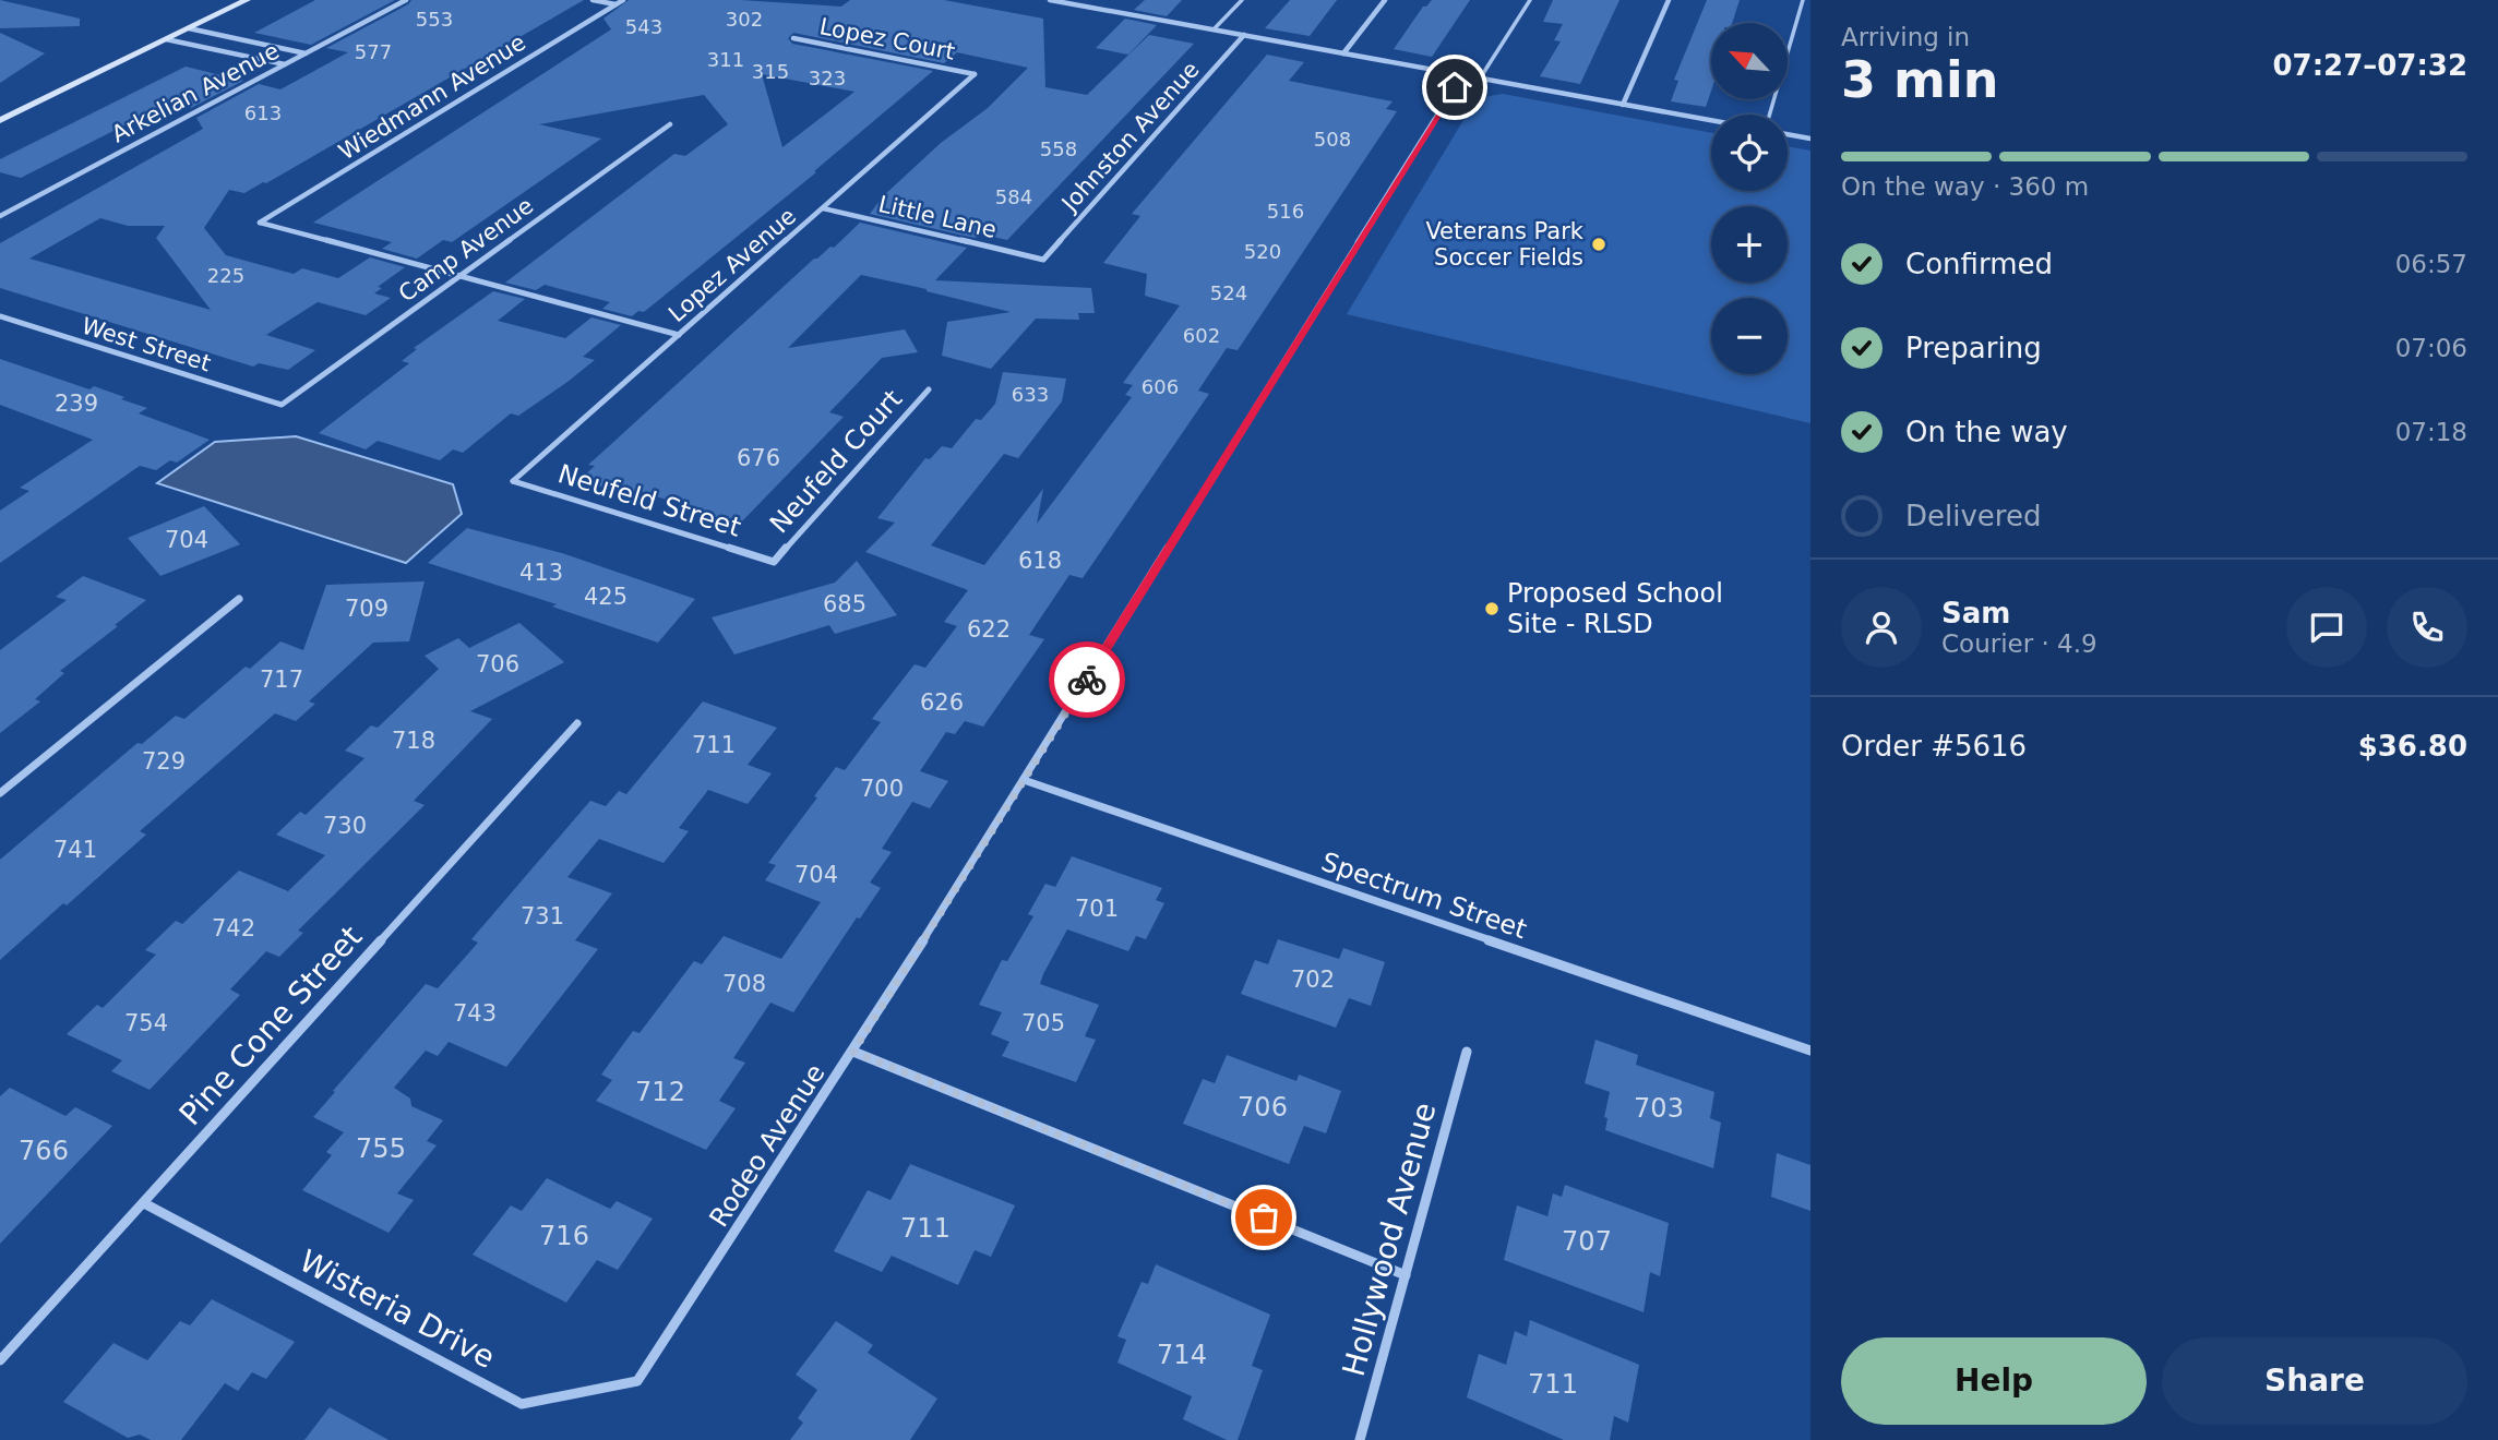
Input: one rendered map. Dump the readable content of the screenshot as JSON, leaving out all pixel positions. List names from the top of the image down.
{
  "streets": {
    "street": [
      "Lopez Court",
      "Arkelian Avenue",
      "Wiedmann Avenue",
      "Johnston Avenue",
      "Little Lane",
      "Camp Avenue",
      "Lopez Avenue",
      "West Street",
      "Neufeld Court",
      "Neufeld Street",
      "Spectrum Street",
      "Pine Cone Street",
      "Rodeo Avenue",
      "Hollywood Avenue",
      "Wisteria Drive"
    ]
  },
  "crossings": [
    ["Lopez Court", "Lopez Avenue"],
    ["Wiedmann Avenue", "Camp Avenue"],
    ["Johnston Avenue", "Little Lane"],
    ["Little Lane", "Lopez Avenue"],
    ["Camp Avenue", "West Street"],
    ["Lopez Avenue", "Neufeld Street"],
    ["Neufeld Court", "Neufeld Street"],
    ["Spectrum Street", "Rodeo Avenue"],
    ["Pine Cone Street", "Wisteria Drive"],
    ["Rodeo Avenue", "Wisteria Drive"]
  ],
  "places": ["Veterans Park Soccer Fields", "Proposed School Site - RLSD"],
  "house_numbers": [
    "553",
    "302",
    "543",
    "577",
    "311",
    "315",
    "323",
    "613",
    "508",
    "558",
    "584",
    "516",
    "520",
    "225",
    "524",
    "602",
    "606",
    "633",
    "239",
    "676",
    "704",
    "618",
    "413",
    "425",
    "685",
    "709",
    "622",
    "706",
    "717",
    "626",
    "718",
    "711",
    "729",
    "700",
    "730",
    "741",
    "704",
    "701",
    "731",
    "742",
    "702",
    "708",
    "743",
    "754",
    "705",
    "712",
    "706",
    "703",
    "755",
    "766",
    "711",
    "716",
    "707",
    "714",
    "711"
  ],
  "north": "top left",
  "page": {
    "heading": ["3 min", "Arriving in", "07:27–07:32"],
    "panel": [
      "Sam",
      "Courier · 4.9",
      "Order #5616",
      "$36.80"
    ],
    "map_buttons": ["+", "−"],
    "bar": "On the way · 360 m",
    "list": [
      ["Confirmed", "06:57"],
      ["Preparing", "07:06"],
      ["On the way", "07:18"],
      "Delivered"
    ],
    "buttons": ["Help", "Share"]
  }
}
